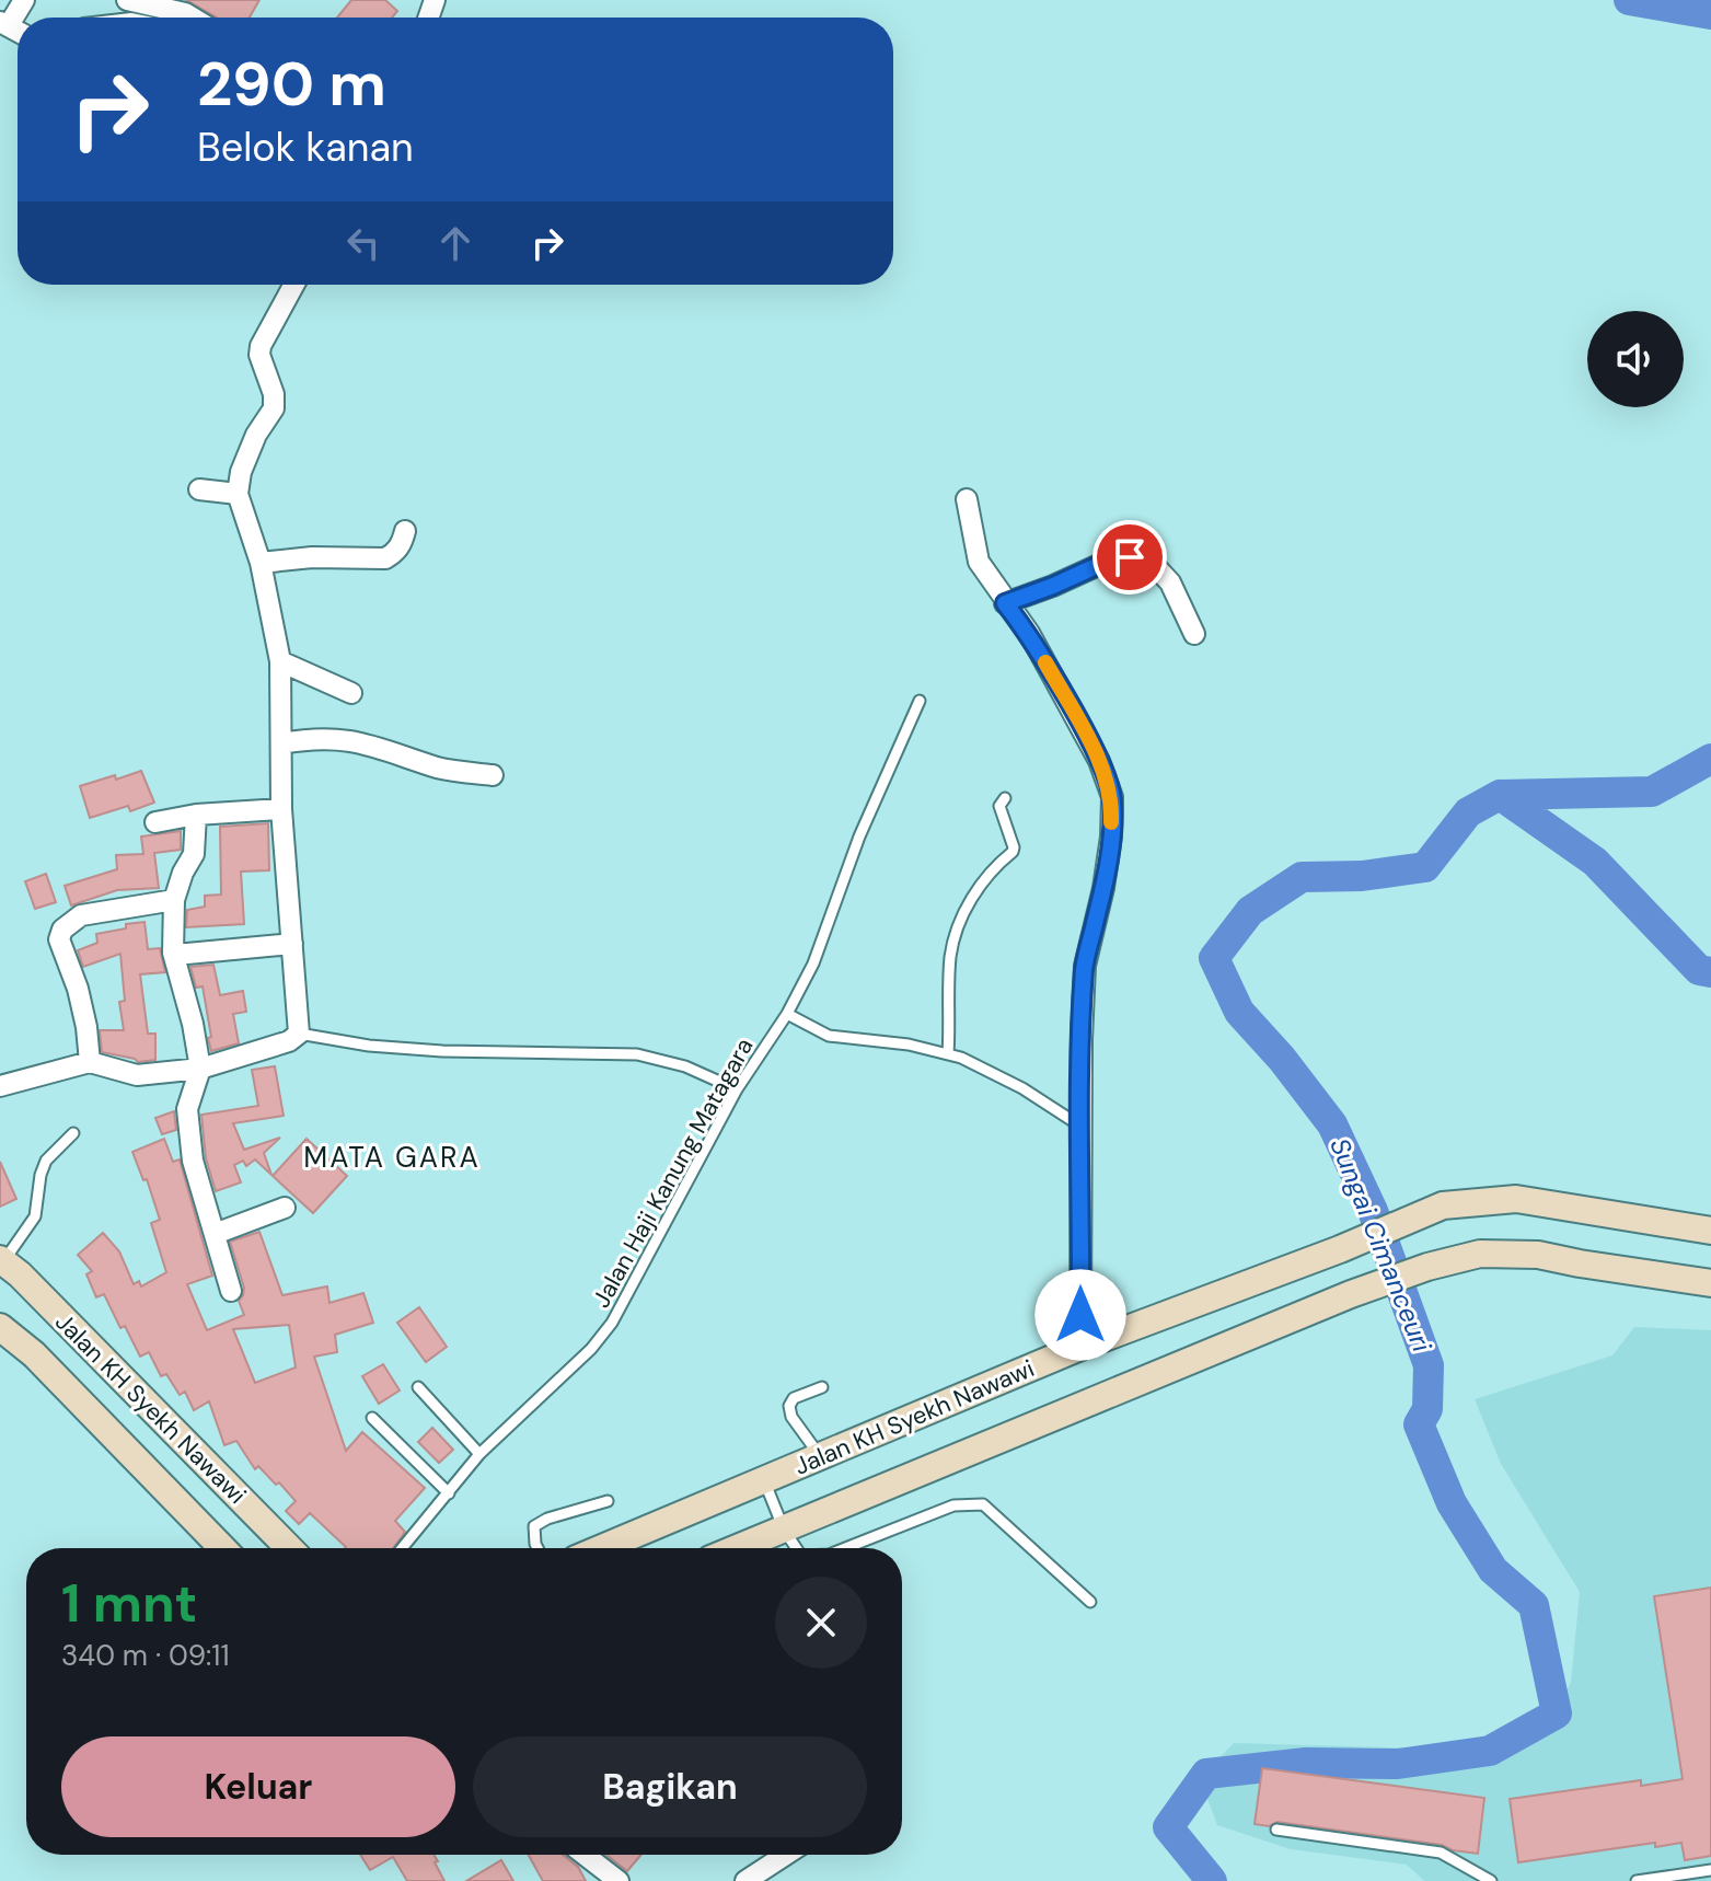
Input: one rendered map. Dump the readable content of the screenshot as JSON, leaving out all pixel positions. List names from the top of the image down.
{
  "streets": {
    "main road": ["Jalan KH Syekh Nawawi"],
    "lane": ["Jalan Haji Kanung Matagara"]
  },
  "districts": ["MATA GARA"],
  "water": ["Sungai Cimanceuri"],
  "page": {
    "turn": ["290 m", "Belok kanan"],
    "heading": ["1 mnt", "340 m · 09:11"],
    "buttons": ["Keluar", "Bagikan"]
  }
}
